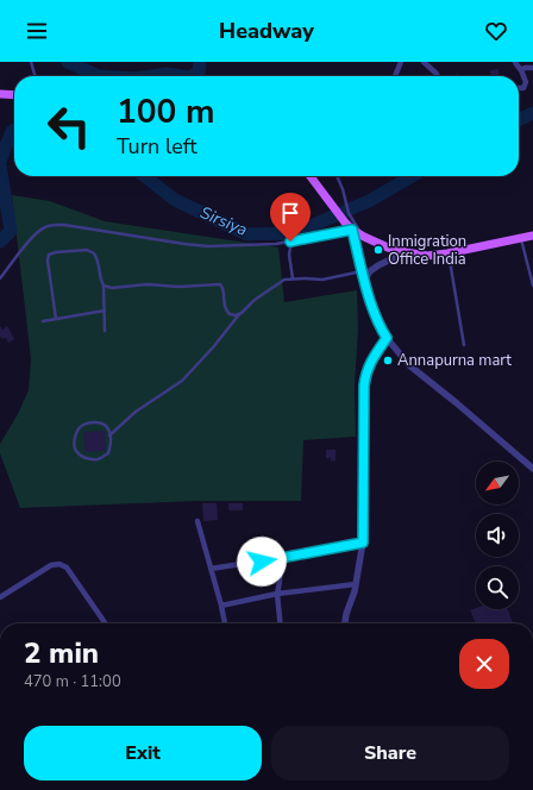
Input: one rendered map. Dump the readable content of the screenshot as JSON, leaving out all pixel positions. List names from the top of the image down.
{
  "water": ["Sirsiya"],
  "places": ["Inmigration Office India", "Annapurna mart"],
  "north": "bottom left",
  "page": {
    "header": "Headway",
    "turn": ["100 m", "Turn left"],
    "heading": ["2 min", "470 m · 11:00"],
    "buttons": ["Exit", "Share"]
  }
}
